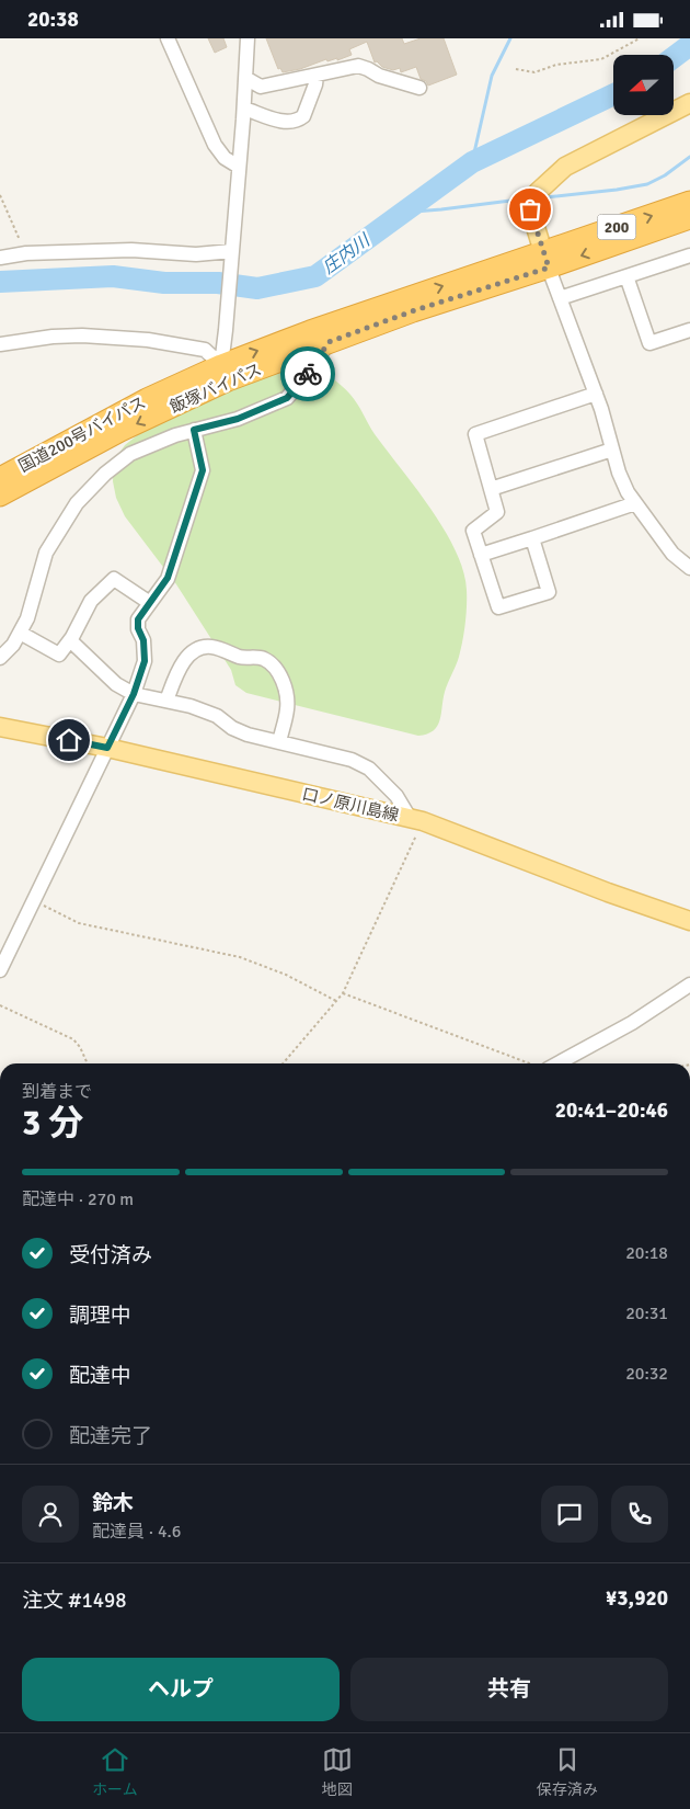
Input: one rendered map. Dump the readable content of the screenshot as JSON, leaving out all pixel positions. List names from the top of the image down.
{
  "streets": {
    "highway": ["200", "飯塚バイパス", "国道200号バイパス"],
    "main road": ["口ノ原川島線"]
  },
  "crossings": [
    ["飯塚バイパス", "国道200号バイパス"]
  ],
  "one_way": ["飯塚バイパス", "国道200号バイパス"],
  "water": ["庄内川"],
  "north": "left",
  "page": {
    "status": "20:38",
    "heading": ["3 分", "到着まで", "20:41–20:46"],
    "panel": [
      "鈴木",
      "配達員 · 4.6",
      "注文 #1498",
      "¥3,920"
    ],
    "bar": "配達中 · 270 m",
    "list": [
      ["受付済み", "20:18"],
      ["調理中", "20:31"],
      ["配達中", "20:32"],
      "配達完了"
    ],
    "buttons": ["ヘルプ", "共有"],
    "tabs": ["ホーム", "地図", "保存済み"]
  }
}
